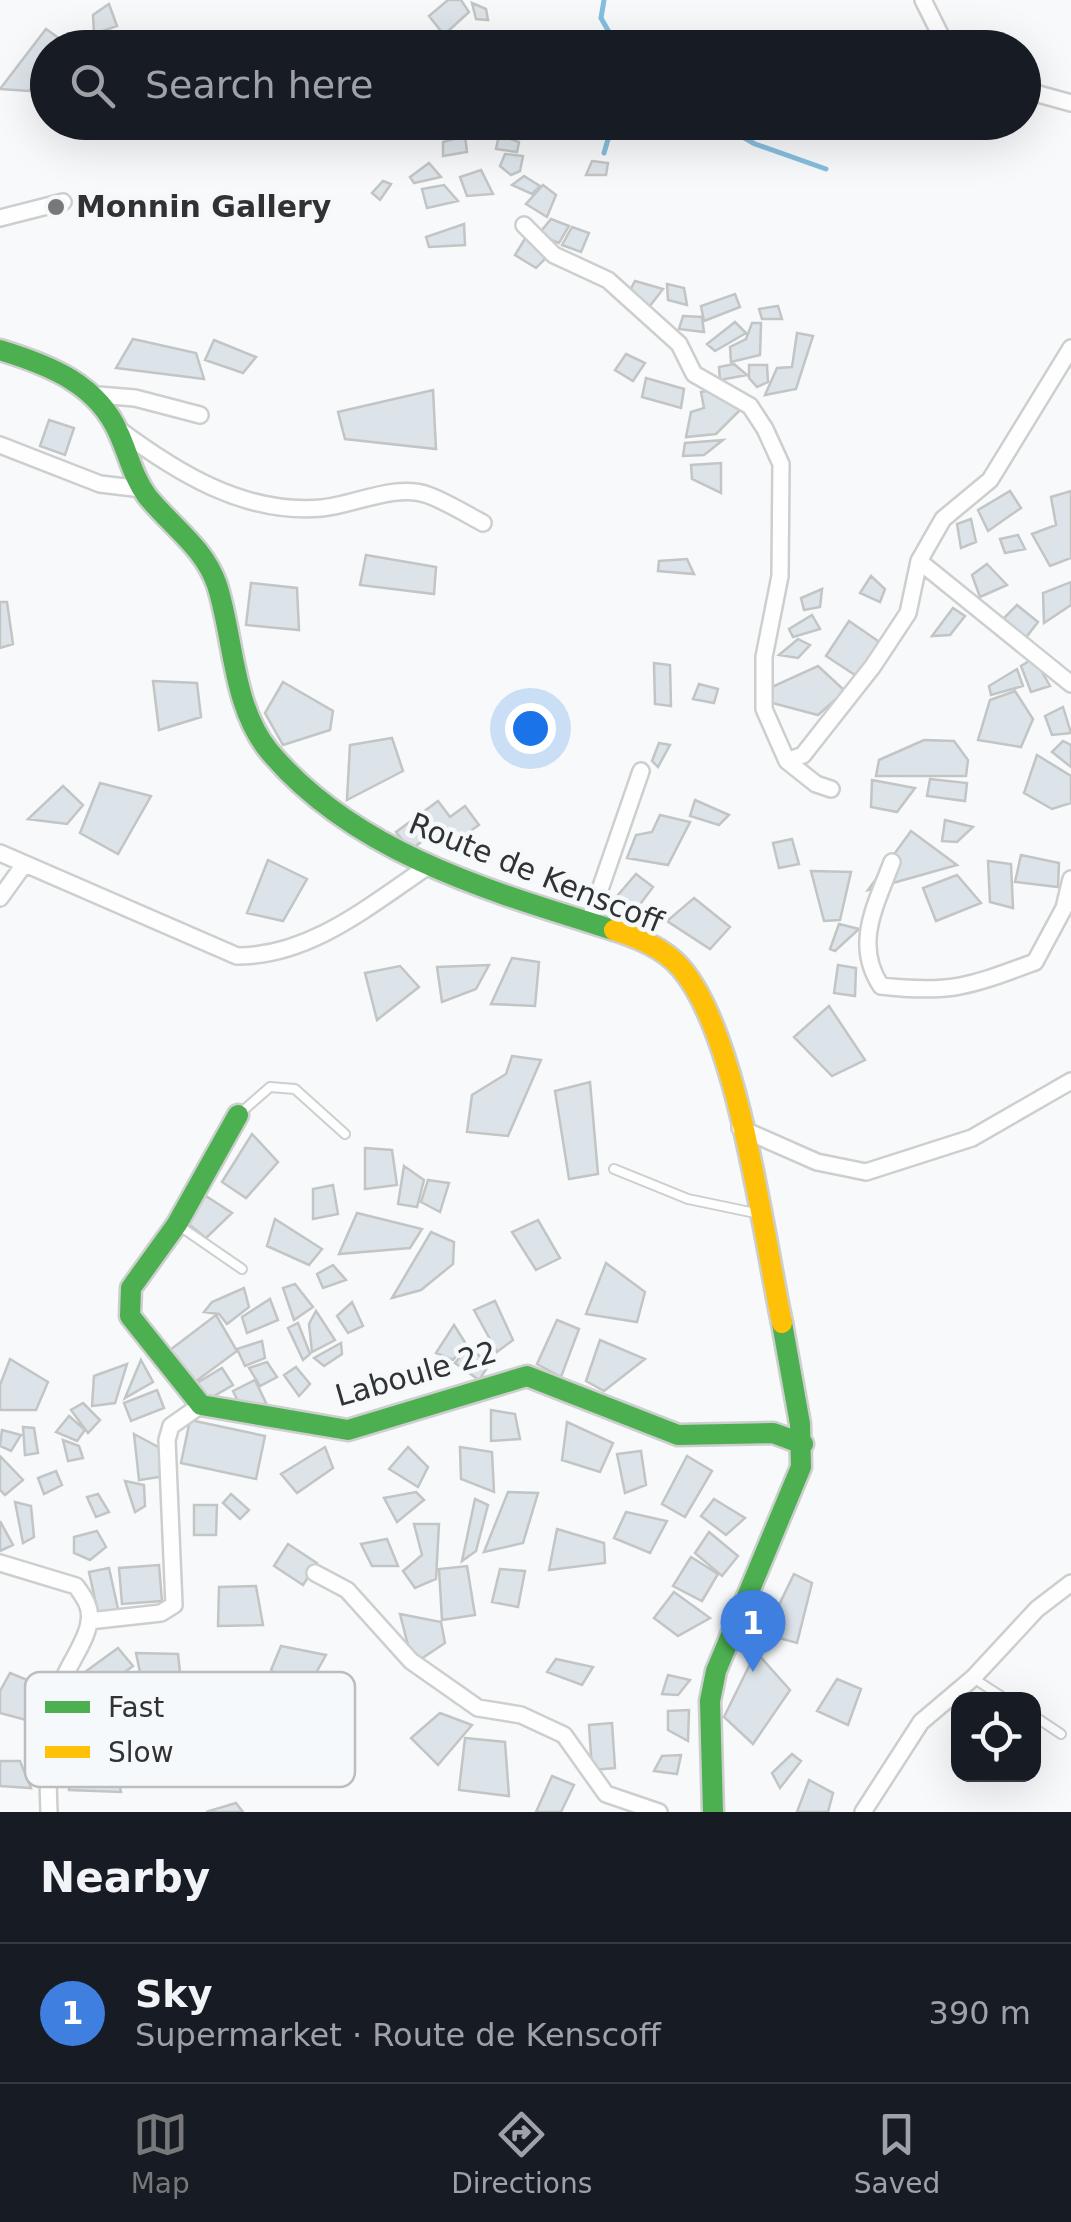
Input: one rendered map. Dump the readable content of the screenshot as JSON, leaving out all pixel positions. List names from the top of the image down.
{
  "streets": {
    "main road": ["Route de Kenscoff", "Laboule 22"]
  },
  "crossings": [
    ["Route de Kenscoff", "Laboule 22"]
  ],
  "places": ["Monnin Gallery"],
  "legend": ["Fast", "Slow"],
  "page": {
    "search": "Search here",
    "pins": "1",
    "heading": "Nearby",
    "list": [
      {
        "mark": "1",
        "name": "Sky",
        "note": "Supermarket · Route de Kenscoff",
        "value": "390 m"
      }
    ],
    "nav": ["Map", "Directions", "Saved"]
  }
}
